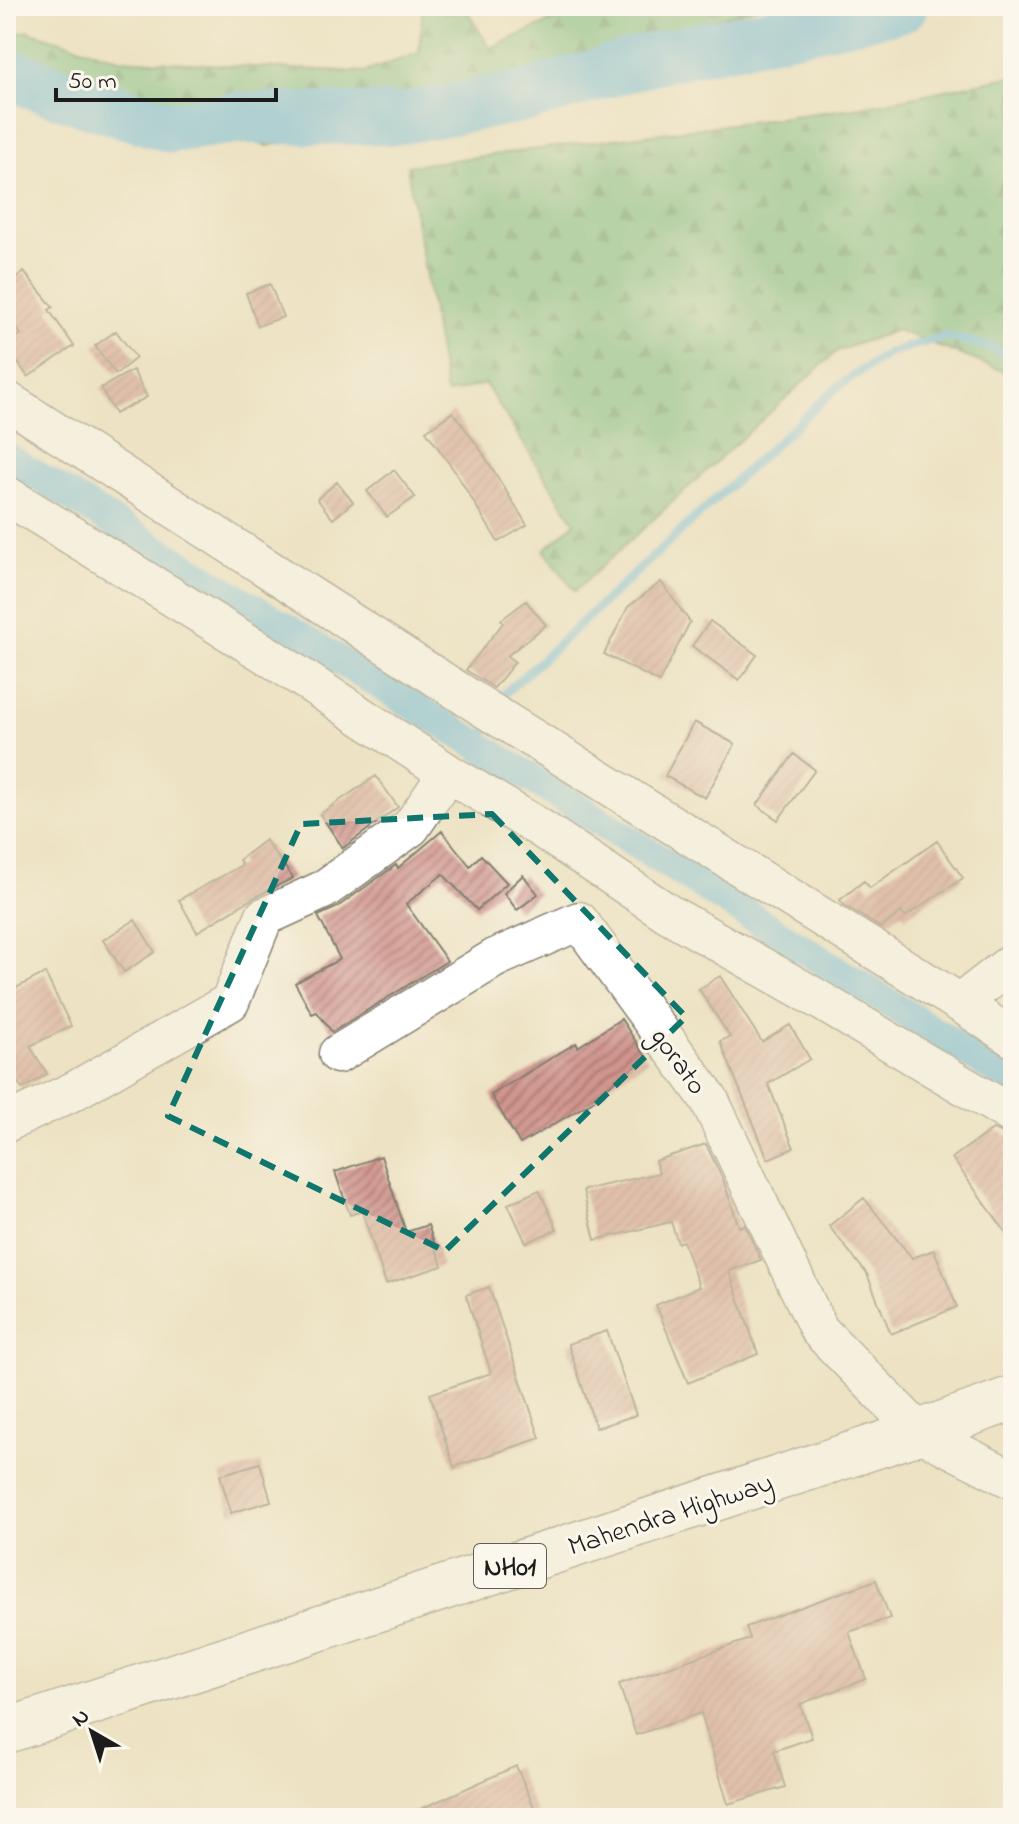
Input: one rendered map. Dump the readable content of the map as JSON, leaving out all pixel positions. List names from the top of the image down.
{
  "streets": {
    "highway": ["Mahendra Highway", "NH01"],
    "street": ["gorato"]
  },
  "crossings": [
    ["gorato", "Mahendra Highway"]
  ],
  "scale_bar": "50 m",
  "north": "top left"
}
